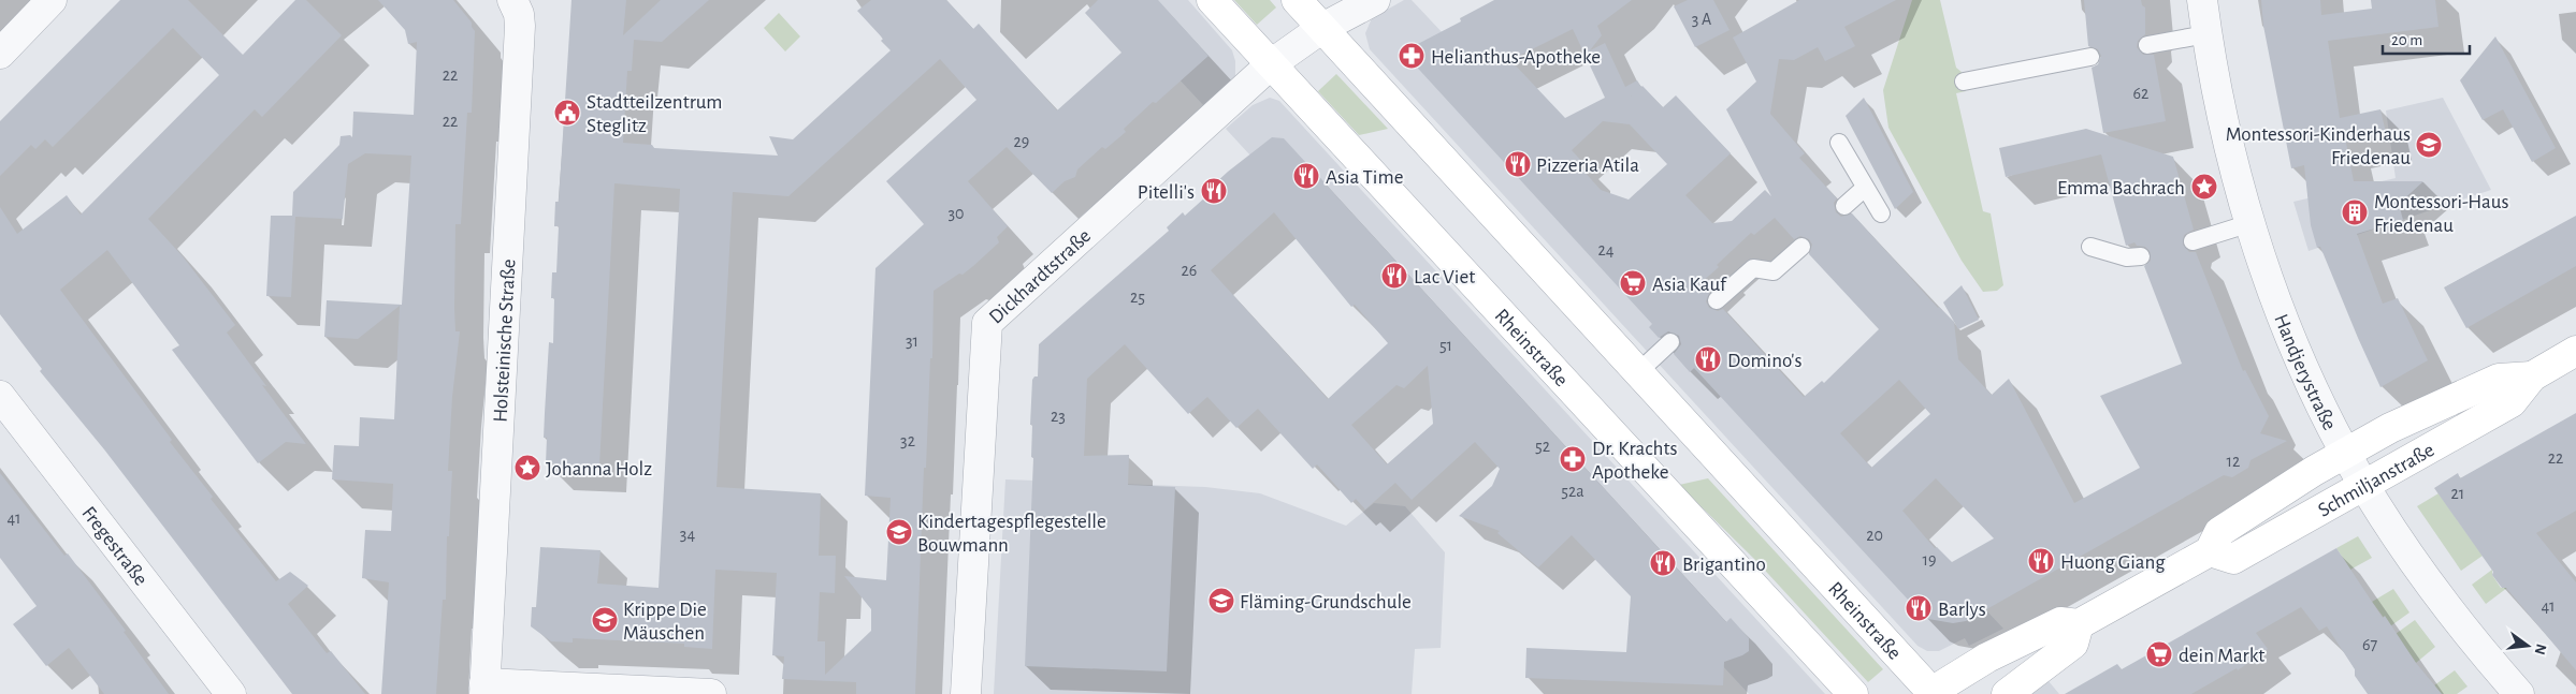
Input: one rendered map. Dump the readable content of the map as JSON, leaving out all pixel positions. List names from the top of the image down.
{
  "streets": {
    "street": [
      "Dickhardtstraße",
      "Holsteinische Straße",
      "Rheinstraße",
      "Handjerystraße",
      "Schmiljanstraße",
      "Fregestraße"
    ]
  },
  "crossings": [
    ["Dickhardtstraße", "Rheinstraße"],
    ["Rheinstraße", "Schmiljanstraße"],
    ["Handjerystraße", "Schmiljanstraße"]
  ],
  "places": {
    "pharmacy": ["Helianthus-Apotheke", "Dr. Krachts Apotheke"],
    "public building": ["Stadtteilzentrum Steglitz"],
    "school or university": [
      "Montessori-Kinderhaus Friedenau",
      "Kindertagespflegestelle Bouwmann",
      "Fläming-Grundschule",
      "Krippe Die Mäuschen"
    ],
    "restaurant": [
      "Pizzeria Atila",
      "Asia Time",
      "Pitelli's",
      "Lac Viet",
      "Domino's",
      "Huong Giang",
      "Brigantino",
      "Barlys"
    ],
    "place": ["Emma Bachrach", "Johanna Holz"],
    "building": ["Montessori-Haus Friedenau"],
    "supermarket": ["Asia Kauf", "dein Markt"]
  },
  "house_numbers": [
    "3 A",
    "22",
    "62",
    "22",
    "29",
    "30",
    "24",
    "26",
    "25",
    "31",
    "51",
    "23",
    "32",
    "52",
    "22",
    "12",
    "52a",
    "21",
    "41",
    "34",
    "20",
    "19",
    "41",
    "67"
  ],
  "scale_bar": "20 m",
  "north": "right"
}
